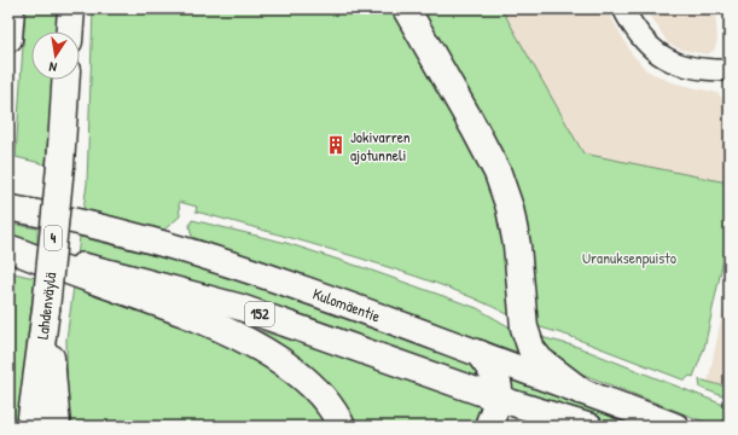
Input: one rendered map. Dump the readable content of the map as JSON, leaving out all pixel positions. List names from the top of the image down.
{
  "streets": {
    "highway": ["4", "Lahdenväylä"],
    "main road": ["Kulomäentie", "152"]
  },
  "parks": ["Uranuksenpuisto"],
  "places": {
    "building": ["Jokivarren ajotunneli"]
  },
  "north": "bottom"
}
